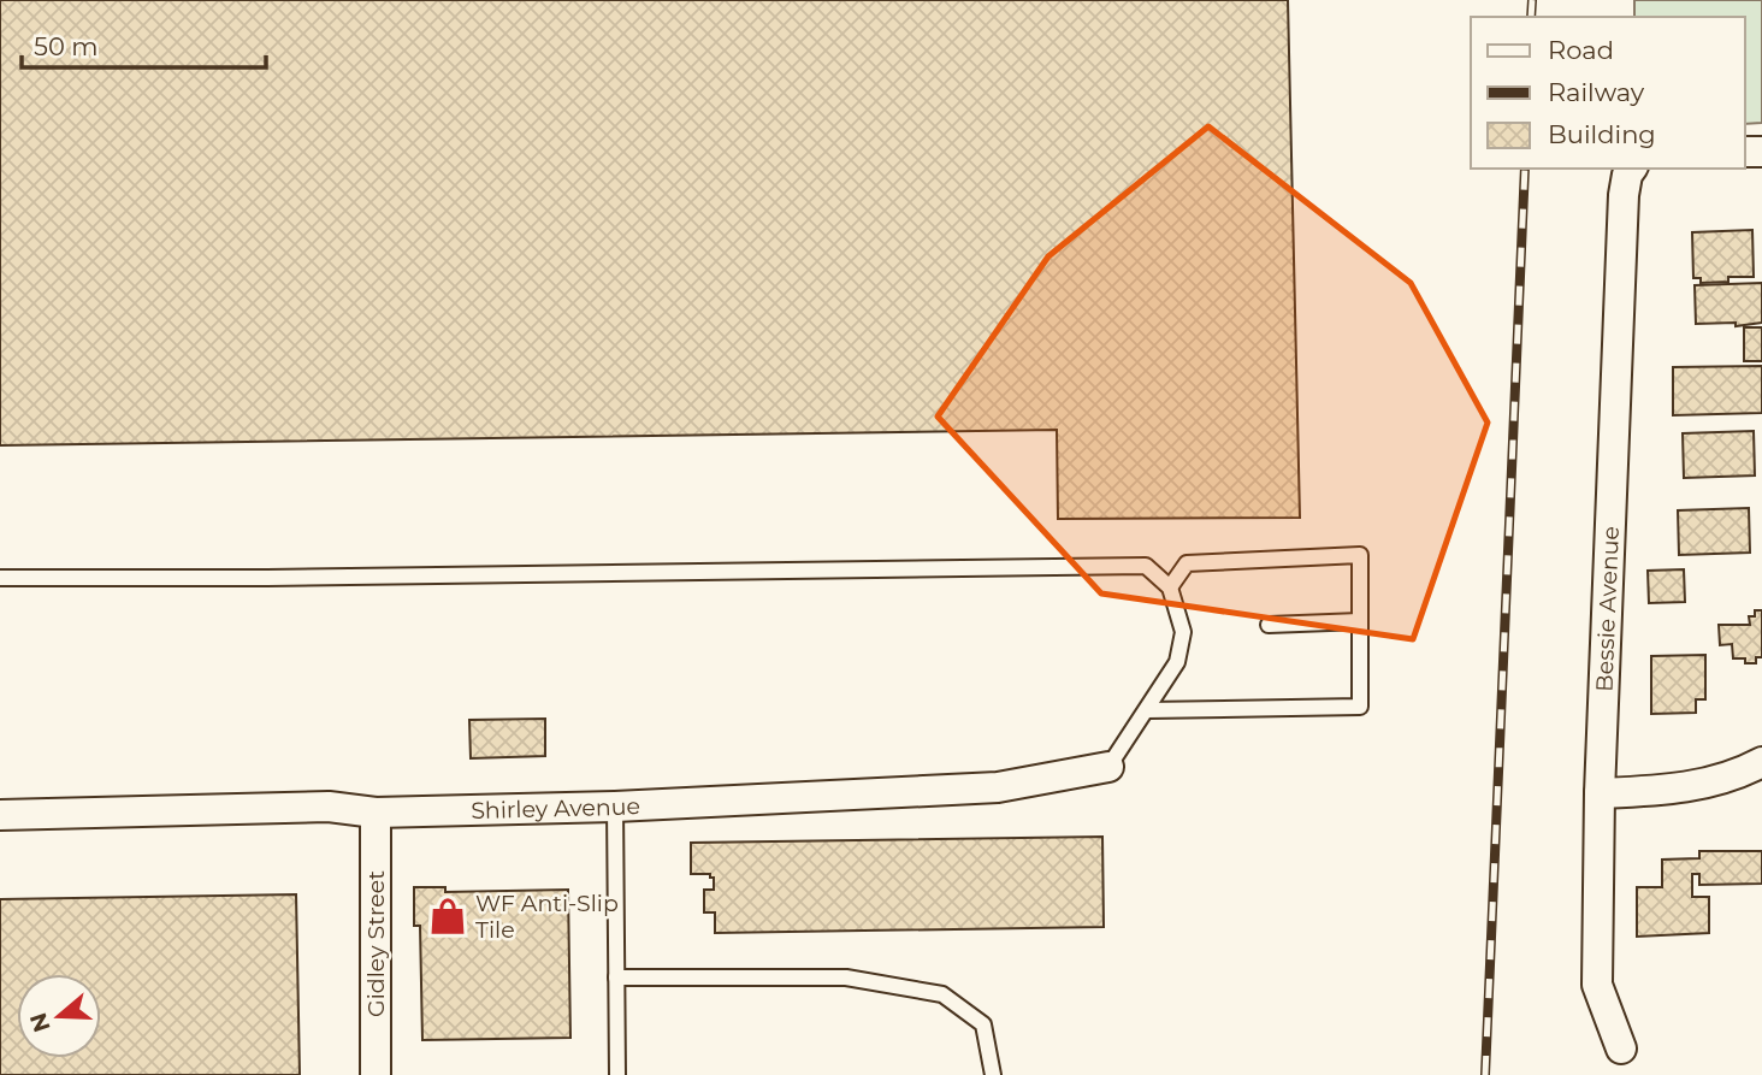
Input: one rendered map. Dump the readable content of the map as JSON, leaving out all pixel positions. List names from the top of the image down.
{
  "streets": {
    "street": ["Bessie Avenue", "Shirley Avenue", "Gidley Street"]
  },
  "crossings": [
    ["Shirley Avenue", "Gidley Street"]
  ],
  "places": {
    "shop": ["WF Anti-Slip Tile"]
  },
  "legend": ["Road", "Railway", "Building"],
  "scale_bar": "50 m",
  "north": "left"
}
